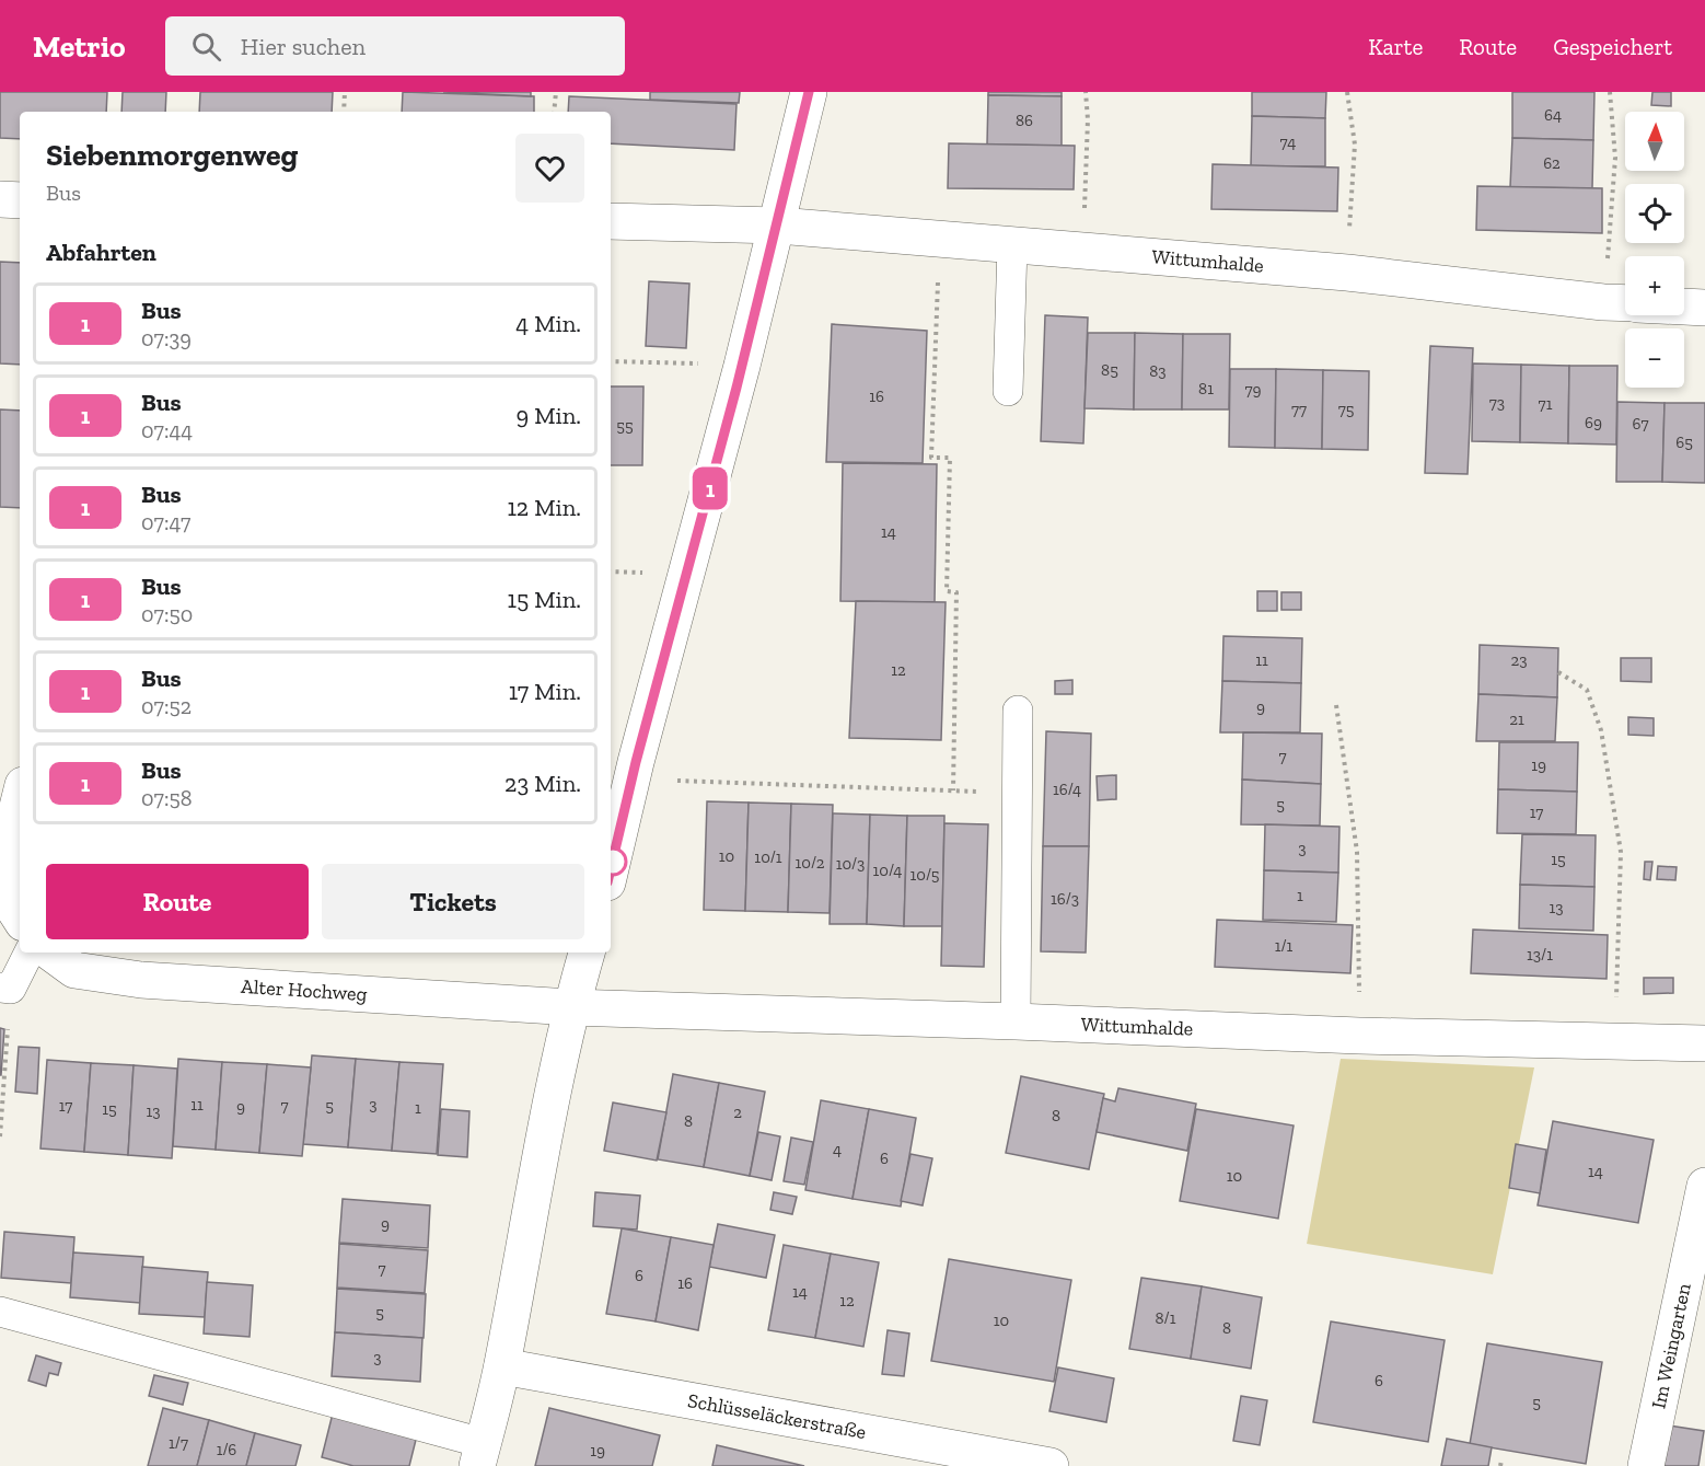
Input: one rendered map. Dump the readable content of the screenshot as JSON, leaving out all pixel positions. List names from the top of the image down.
{
  "streets": {
    "street": [
      "Wittumhalde",
      "Alter Hochweg",
      "Im Weingarten",
      "Schlüsseläckerstraße"
    ]
  },
  "crossings": [
    ["Wittumhalde", "Alter Hochweg"]
  ],
  "lines": ["bus line 1"],
  "house_numbers": [
    "64",
    "86",
    "74",
    "62",
    "85",
    "83",
    "81",
    "79",
    "16",
    "73",
    "71",
    "77",
    "75",
    "69",
    "67",
    "55",
    "65",
    "14",
    "11",
    "23",
    "12",
    "9",
    "21",
    "7",
    "19",
    "16/4",
    "5",
    "17",
    "3",
    "10",
    "10/1",
    "15",
    "10/2",
    "10/3",
    "10/4",
    "10/5",
    "1",
    "16/3",
    "13",
    "1/1",
    "13/1",
    "11",
    "3",
    "17",
    "7",
    "5",
    "9",
    "1",
    "15",
    "13",
    "2",
    "8",
    "8",
    "4",
    "6",
    "14",
    "10",
    "9",
    "7",
    "6",
    "16",
    "14",
    "12",
    "5",
    "8/1",
    "10",
    "8",
    "3",
    "6",
    "5",
    "1/7",
    "1/6",
    "19"
  ],
  "north": "top",
  "page": {
    "header": "Metrio",
    "search": "Hier suchen",
    "nav": ["Karte", "Route", "Gespeichert"],
    "on_map": "1",
    "map_buttons": ["+", "−"],
    "heading": [
      ["Siebenmorgenweg", "Bus"],
      "Abfahrten"
    ],
    "list": [
      {
        "mark": "1",
        "name": "Bus",
        "note": "07:39",
        "value": "4 Min."
      },
      {
        "mark": "1",
        "name": "Bus",
        "note": "07:44",
        "value": "9 Min."
      },
      {
        "mark": "1",
        "name": "Bus",
        "note": "07:47",
        "value": "12 Min."
      },
      {
        "mark": "1",
        "name": "Bus",
        "note": "07:50",
        "value": "15 Min."
      },
      {
        "mark": "1",
        "name": "Bus",
        "note": "07:52",
        "value": "17 Min."
      },
      {
        "mark": "1",
        "name": "Bus",
        "note": "07:58",
        "value": "23 Min."
      }
    ],
    "buttons": ["Route", "Tickets"]
  }
}
